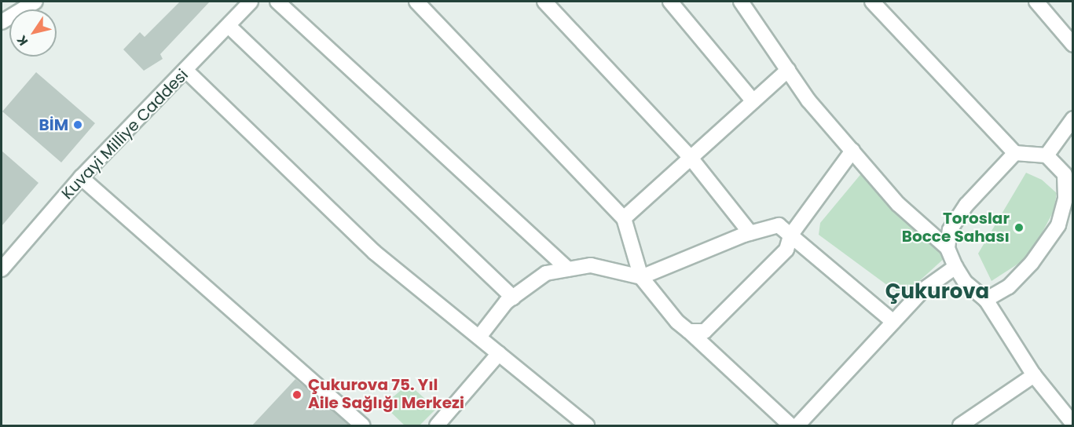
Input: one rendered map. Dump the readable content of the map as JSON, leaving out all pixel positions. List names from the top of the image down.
{
  "streets": {
    "street": ["Kuvayi Milliye Caddesi"]
  },
  "districts": ["Çukurova"],
  "places": ["BİM", "Toroslar Bocce Sahası", "Çukurova 75. Yıl Aile Sağlığı Merkezi"],
  "north": "bottom left"
}
